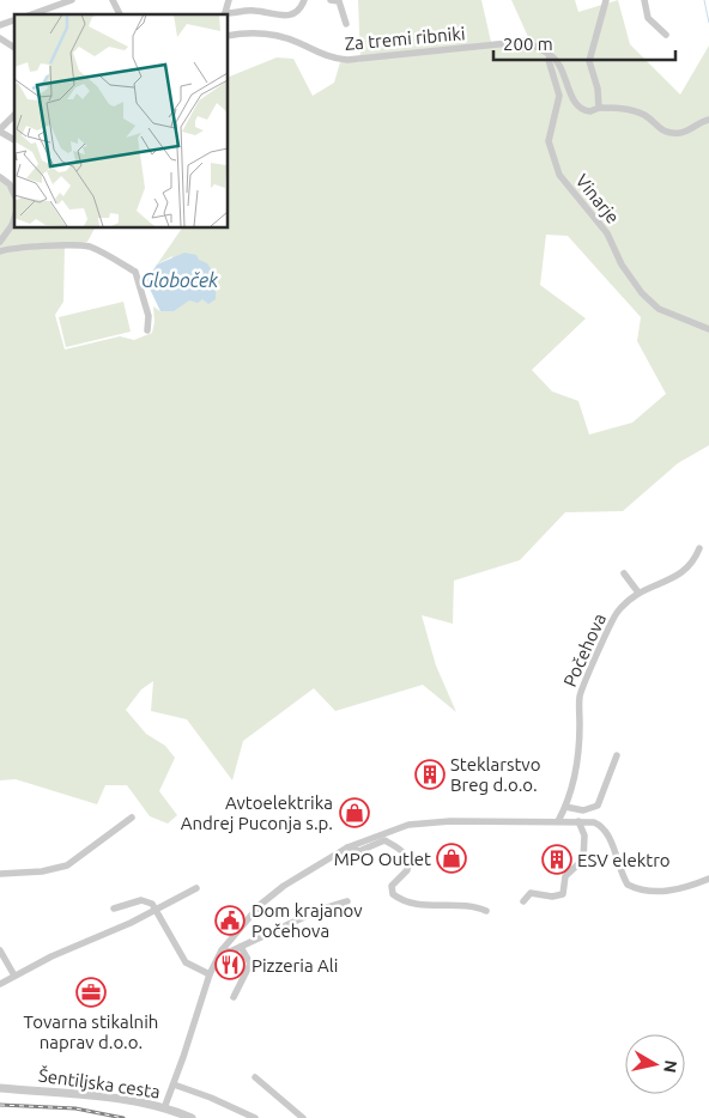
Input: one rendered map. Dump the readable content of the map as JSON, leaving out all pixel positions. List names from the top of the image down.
{
  "streets": {
    "street": [
      "Za tremi ribniki",
      "Vinarje",
      "Počehova",
      "Šentiljska cesta"
    ]
  },
  "crossings": [
    ["Za tremi ribniki", "Vinarje"]
  ],
  "water": ["Globoček"],
  "places": {
    "building": ["Steklarstvo Breg d.o.o.", "ESV elektro"],
    "shop": ["Avtoelektrika Andrej Puconja s.p.", "MPO Outlet"],
    "public building": ["Dom krajanov Počehova"],
    "restaurant": ["Pizzeria Ali"],
    "office": ["Tovarna stikalnih naprav d.o.o."]
  },
  "scale_bar": "200 m",
  "north": "right"
}
